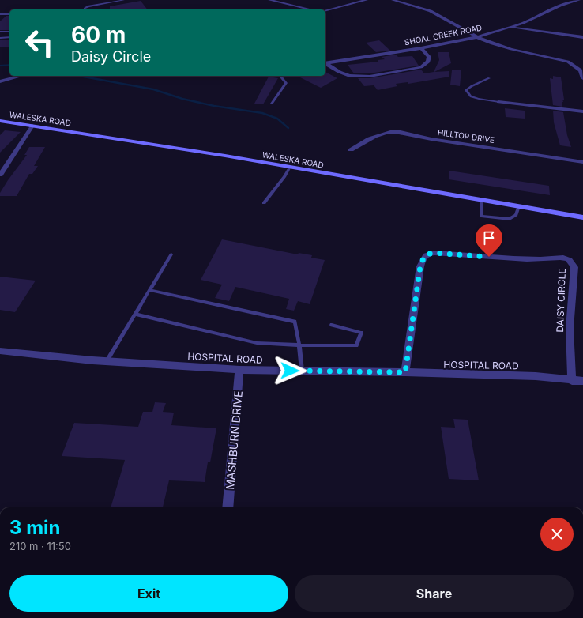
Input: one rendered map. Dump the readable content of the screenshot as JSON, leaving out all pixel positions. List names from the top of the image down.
{
  "streets": {
    "main road": ["WALESKA ROAD"],
    "street": [
      "SHOAL CREEK ROAD",
      "HILLTOP DRIVE",
      "DAISY CIRCLE",
      "HOSPITAL ROAD",
      "MASHBURN DRIVE"
    ]
  },
  "crossings": [
    ["DAISY CIRCLE", "HOSPITAL ROAD"],
    ["HOSPITAL ROAD", "MASHBURN DRIVE"]
  ],
  "page": {
    "turn": ["60 m", "Daisy Circle"],
    "heading": ["3 min", "210 m · 11:50"],
    "buttons": ["Exit", "Share"]
  }
}
